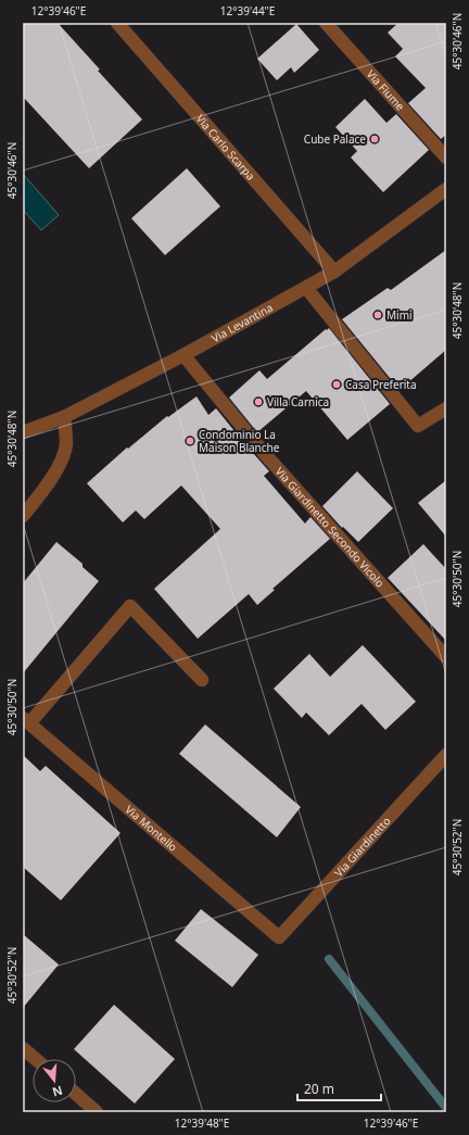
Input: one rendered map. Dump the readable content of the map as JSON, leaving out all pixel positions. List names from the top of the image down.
{
  "streets": {
    "street": [
      "Via Fiume",
      "Via Carlo Scarpa",
      "Via Levantina",
      "Via Giardinetto Secondo Vicolo",
      "Via Montello",
      "Via Giardinetto"
    ]
  },
  "crossings": [
    ["Via Carlo Scarpa", "Via Levantina"],
    ["Via Levantina", "Via Giardinetto Secondo Vicolo"],
    ["Via Montello", "Via Giardinetto"]
  ],
  "places": [
    "Cube Palace",
    "Mimi",
    "Casa Preferita",
    "Villa Carnica",
    "Condominio La Maison Blanche"
  ],
  "scale_bar": "20 m",
  "north": "bottom",
  "coordinates": [
    "12°39'46\"E",
    "12°39'44\"E",
    "45°30'46\"N",
    "45°30'48\"N",
    "45°30'50\"N",
    "45°30'52\"N",
    "12°39'48\"E"
  ]
}
